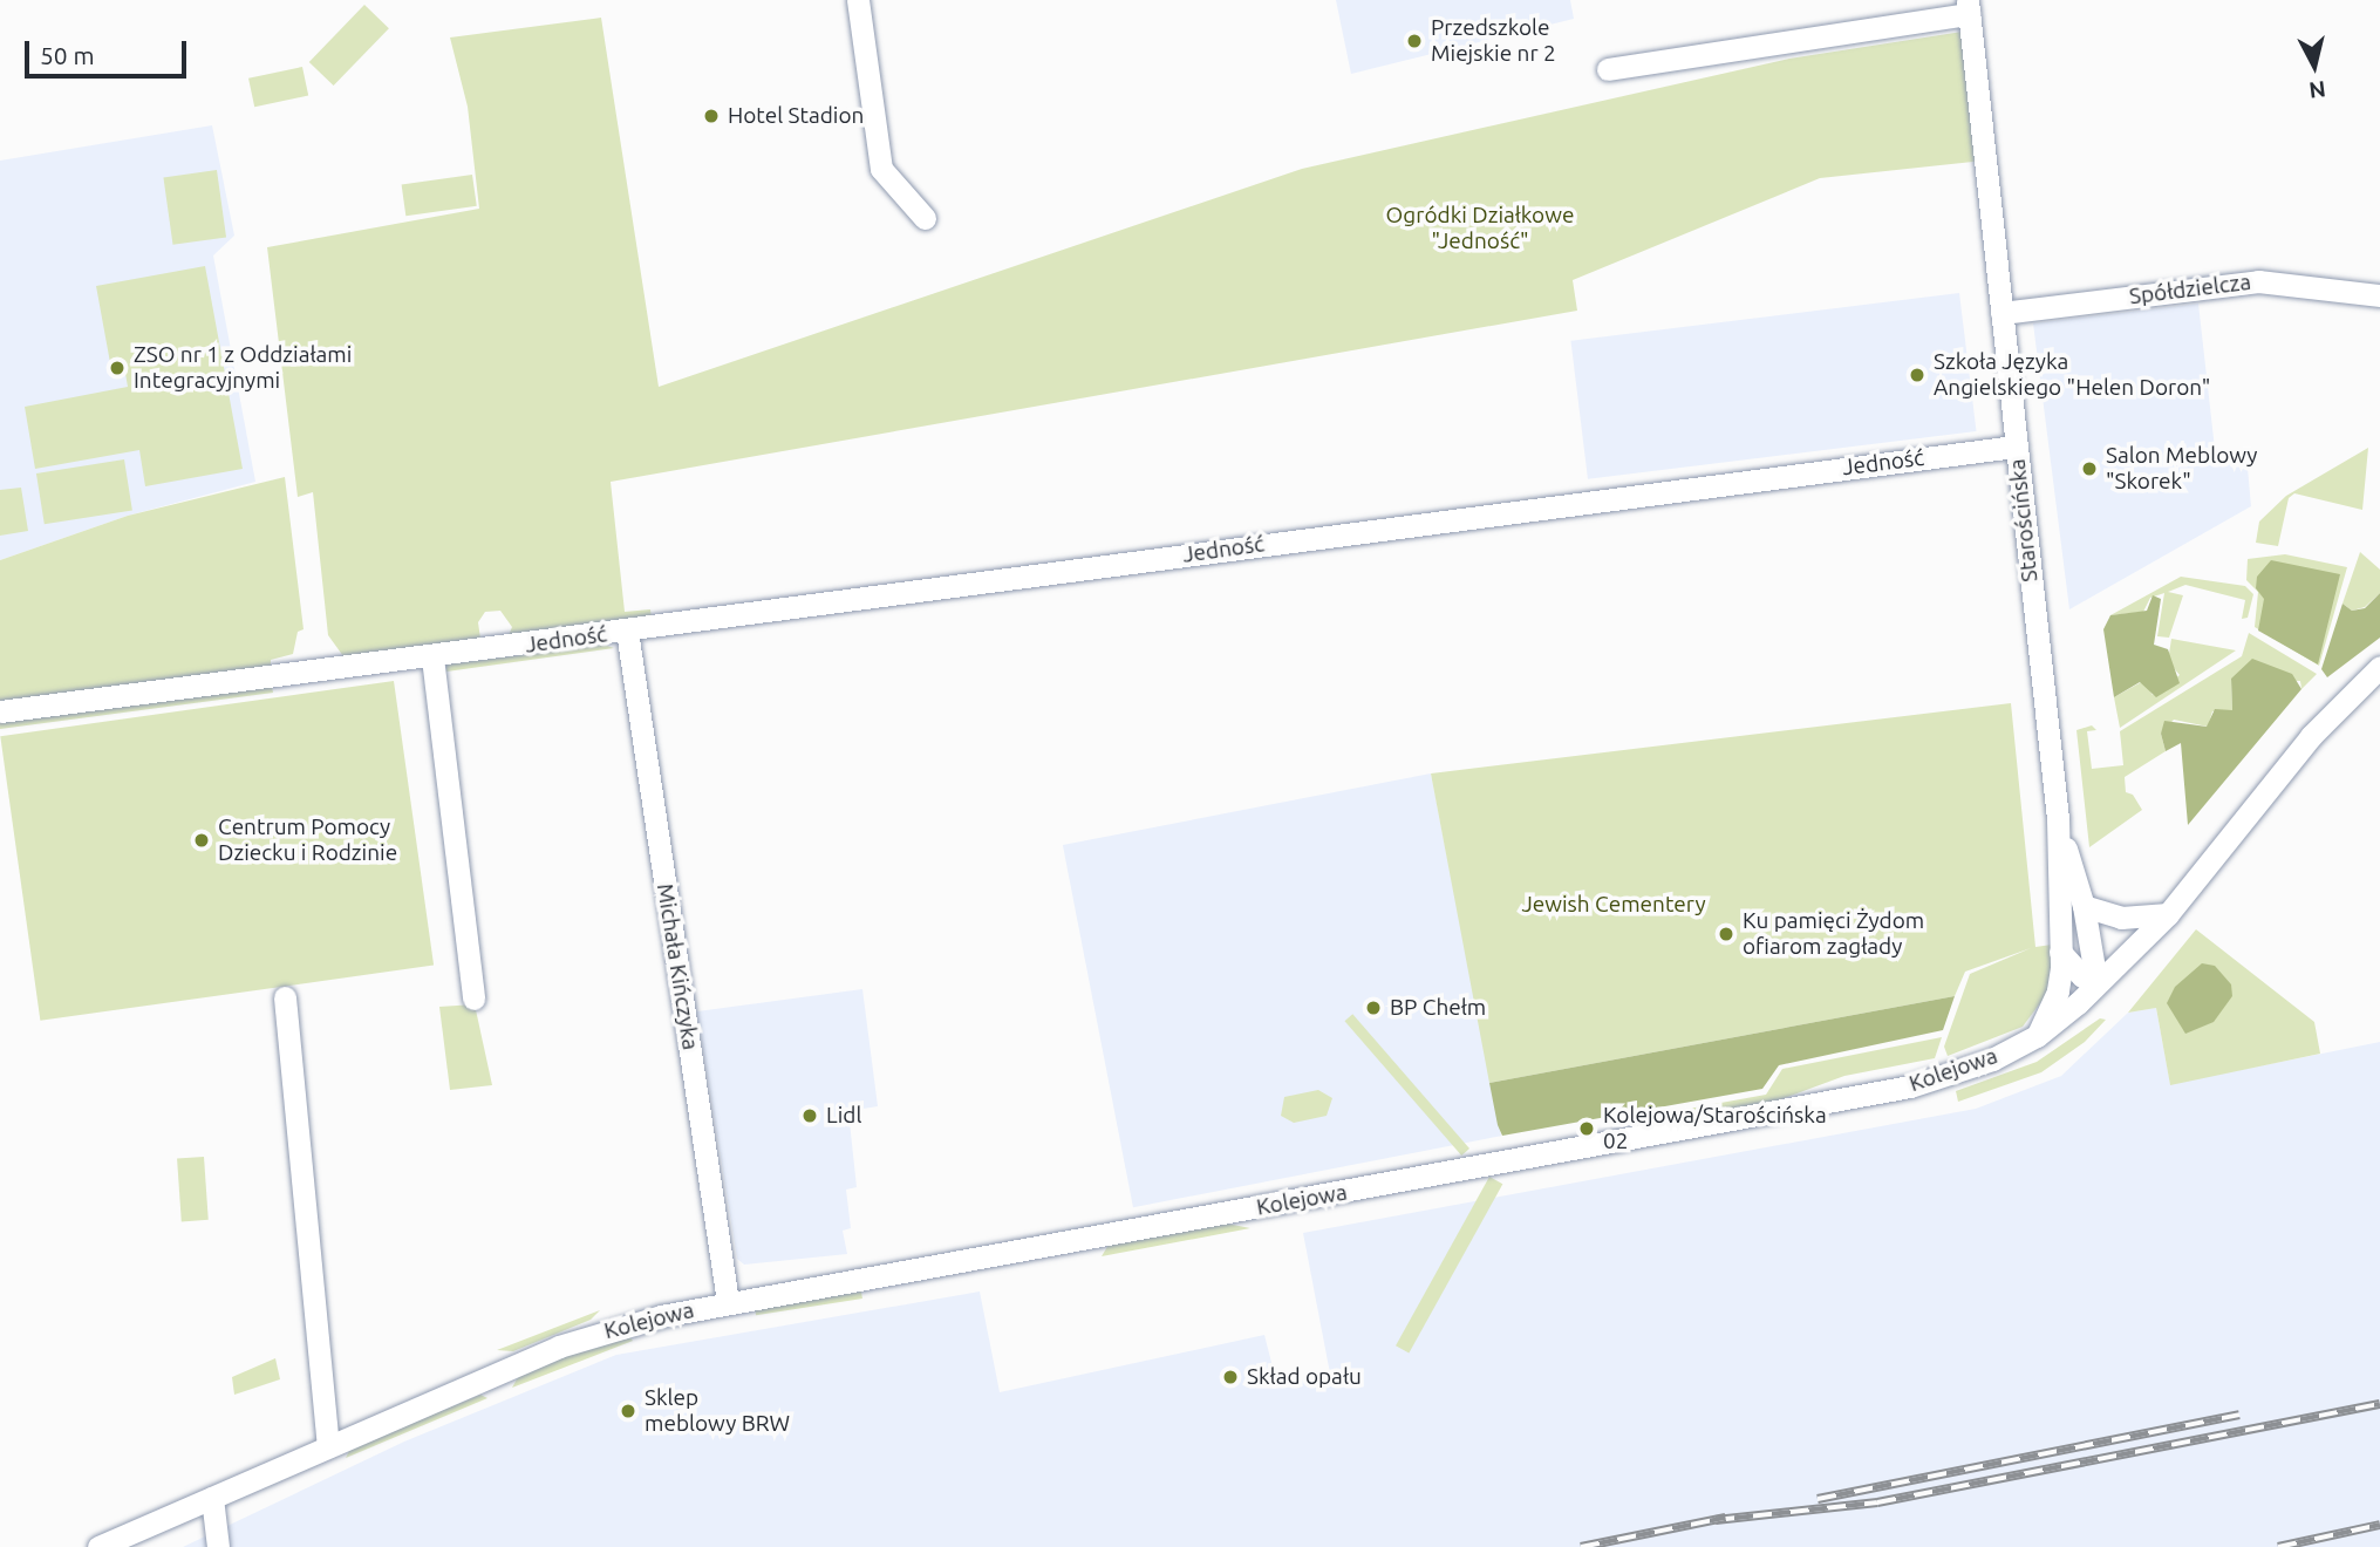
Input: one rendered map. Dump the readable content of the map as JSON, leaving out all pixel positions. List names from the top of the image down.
{
  "streets": {
    "street": [
      "Spółdzielcza",
      "Jedność",
      "Starościńska",
      "Michała Kińczyka",
      "Kolejowa"
    ]
  },
  "crossings": [
    ["Spółdzielcza", "Starościńska"],
    ["Jedność", "Starościńska"],
    ["Jedność", "Michała Kińczyka"],
    ["Starościńska", "Kolejowa"],
    ["Michała Kińczyka", "Kolejowa"]
  ],
  "parks": ["Ogródki Działkowe \"Jedność\"", "Jewish Cementery"],
  "places": [
    "Przedszkole Miejskie nr 2",
    "Hotel Stadion",
    "ZSO nr 1 z Oddziałami Integracyjnymi",
    "Szkoła Języka Angielskiego \"Helen Doron\"",
    "Salon Meblowy \"Skorek\"",
    "Centrum Pomocy Dziecku i Rodzinie",
    "Ku pamięci Żydom ofiarom zagłady",
    "BP Chełm",
    "Lidl",
    "Kolejowa/Starościńska 02",
    "Skład opału",
    "Sklep meblowy BRW"
  ],
  "scale_bar": "50 m",
  "north": "bottom"
}
